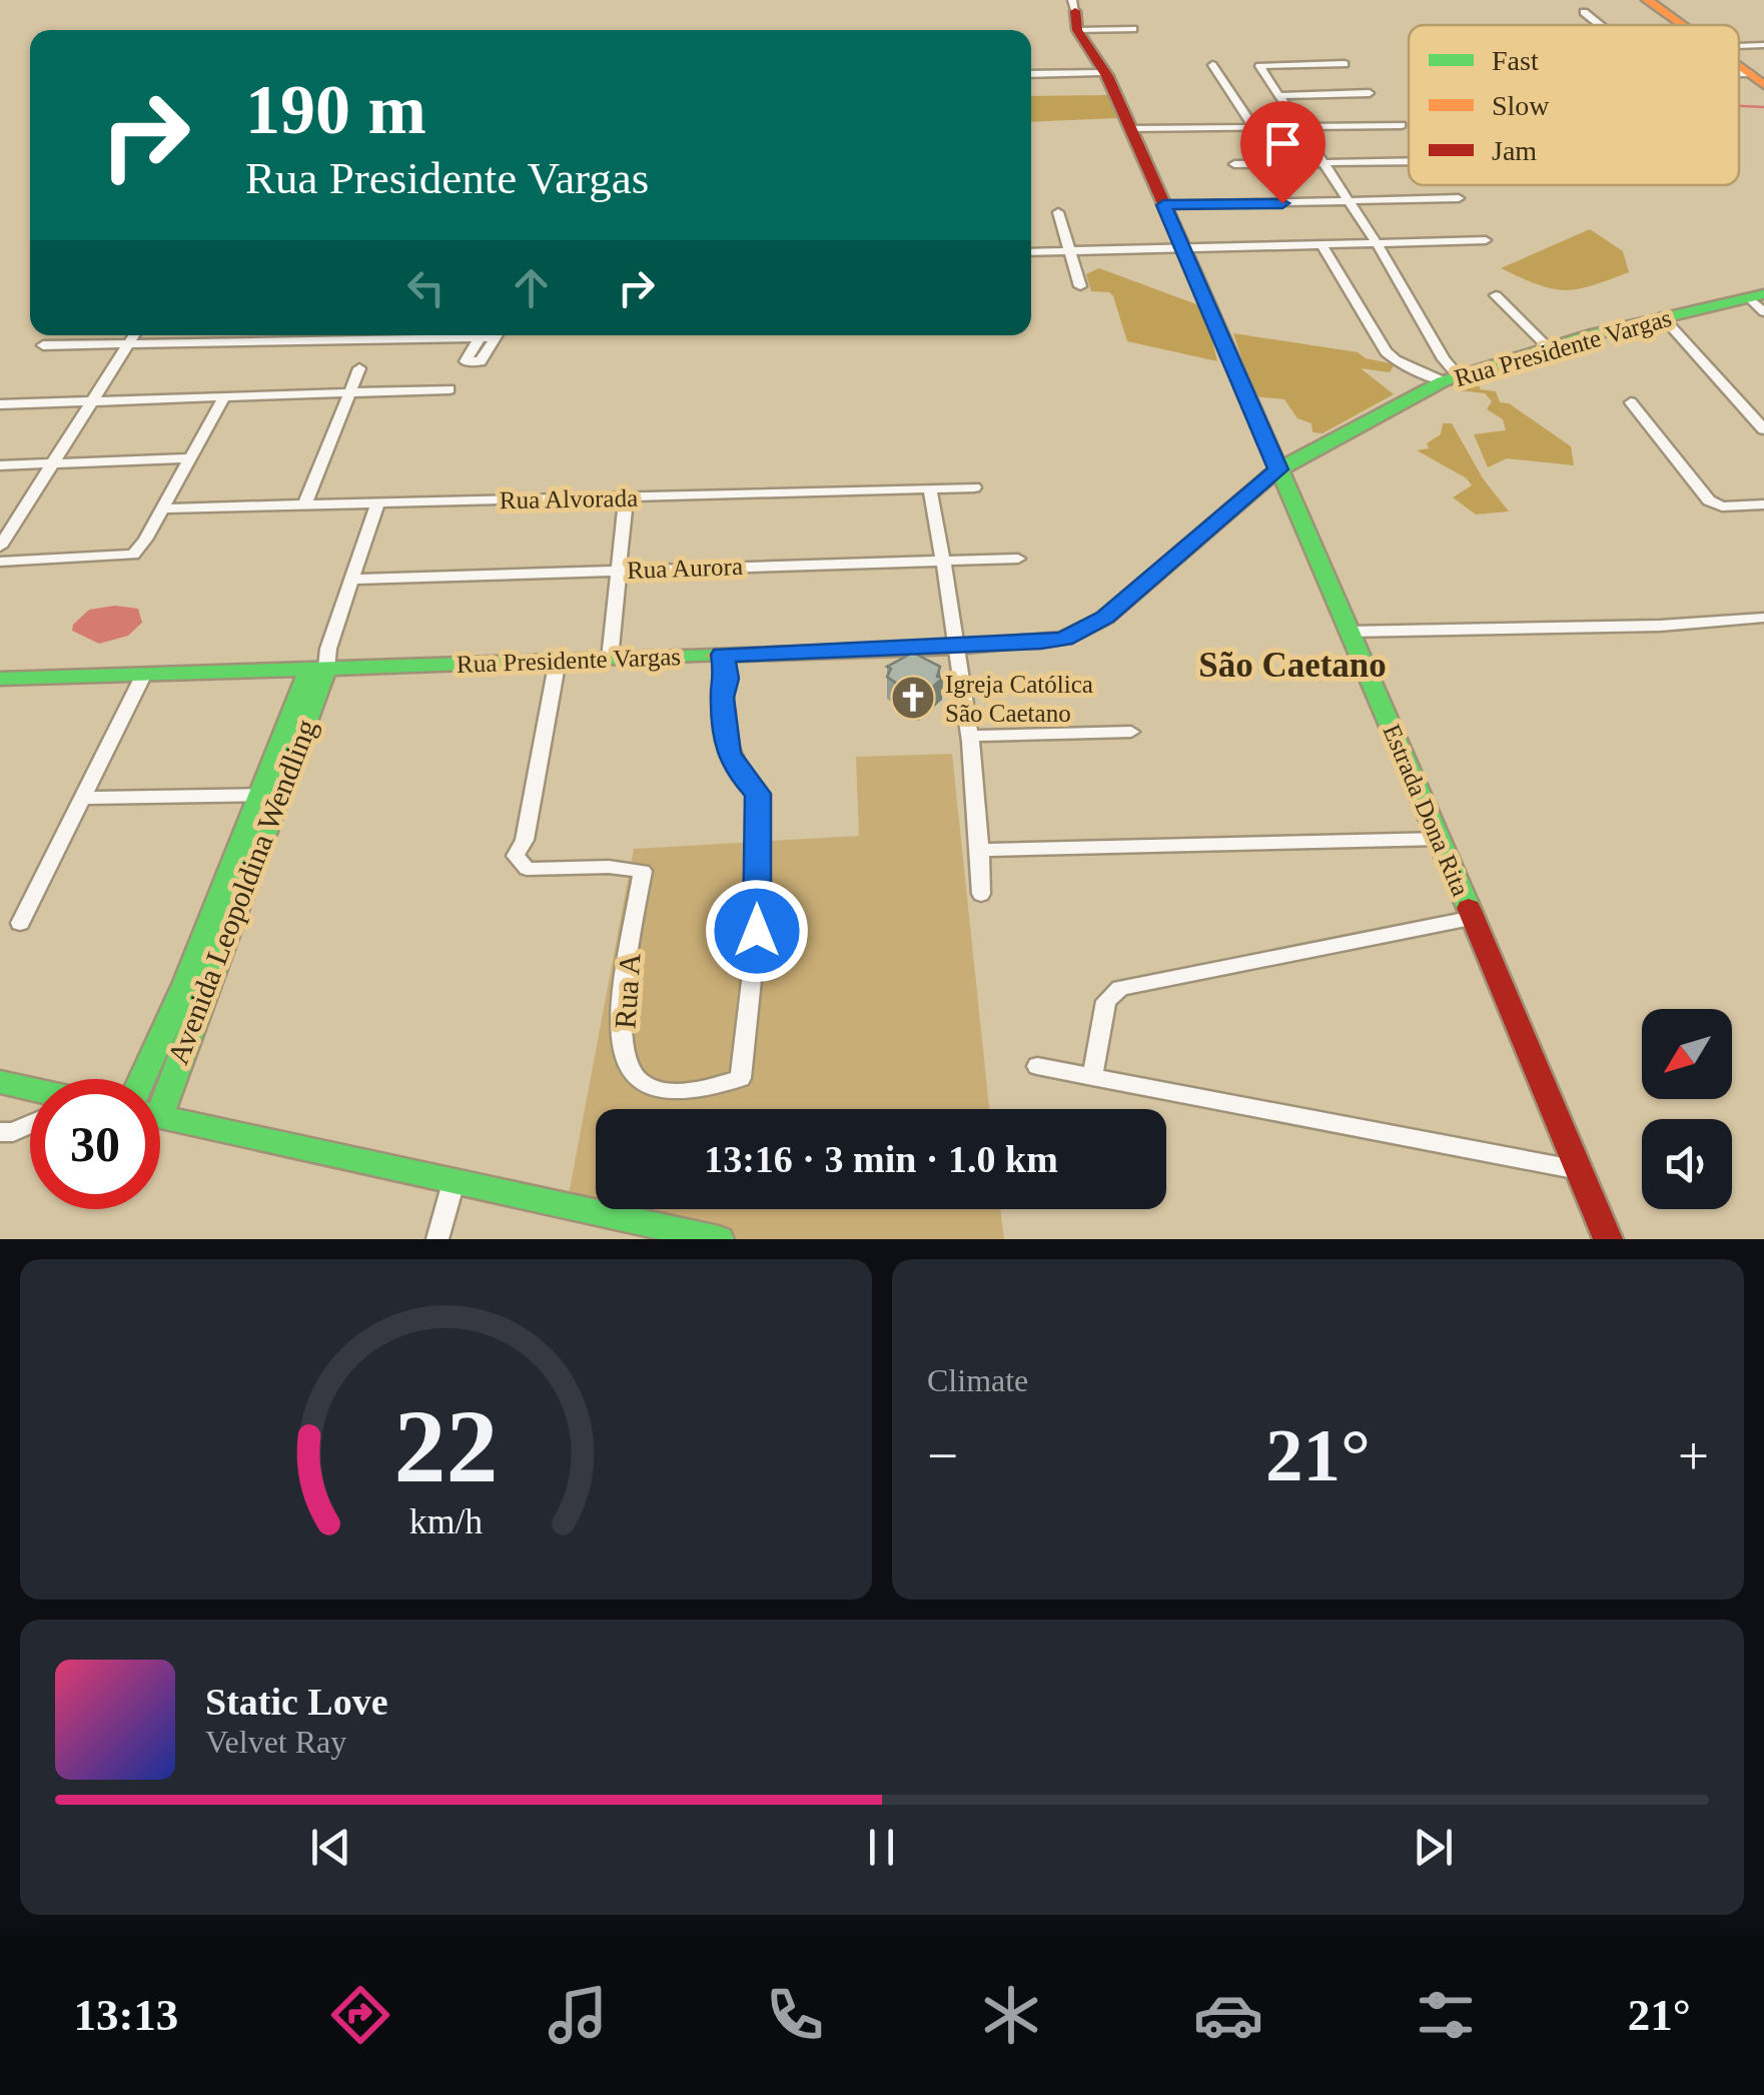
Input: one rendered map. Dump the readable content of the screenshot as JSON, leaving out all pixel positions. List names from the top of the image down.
{
  "streets": {
    "main road": ["Rua Presidente Vargas", "Estrada Dona Rita", "Avenida Leopoldina Wendling"],
    "street": ["Rua Alvorada", "Rua Aurora", "Rua A"]
  },
  "crossings": [
    ["Rua Presidente Vargas", "Estrada Dona Rita"],
    ["Rua Presidente Vargas", "Avenida Leopoldina Wendling"],
    ["Rua Presidente Vargas", "Rua A"]
  ],
  "districts": ["São Caetano"],
  "places": {
    "church": ["Igreja Católica São Caetano"]
  },
  "legend": ["Fast", "Slow", "Jam"],
  "north": "bottom left",
  "page": {
    "turn": ["190 m", "Rua Presidente Vargas"],
    "limit": "30",
    "trip": "13:16 · 3 min · 1.0 km",
    "tile": "Climate",
    "heat": ["−", "21°", "+"],
    "song": ["Static Love", "Velvet Ray"],
    "tabs": ["13:13", "21°"],
    "gauge": ["22", "km/h"]
  }
}
